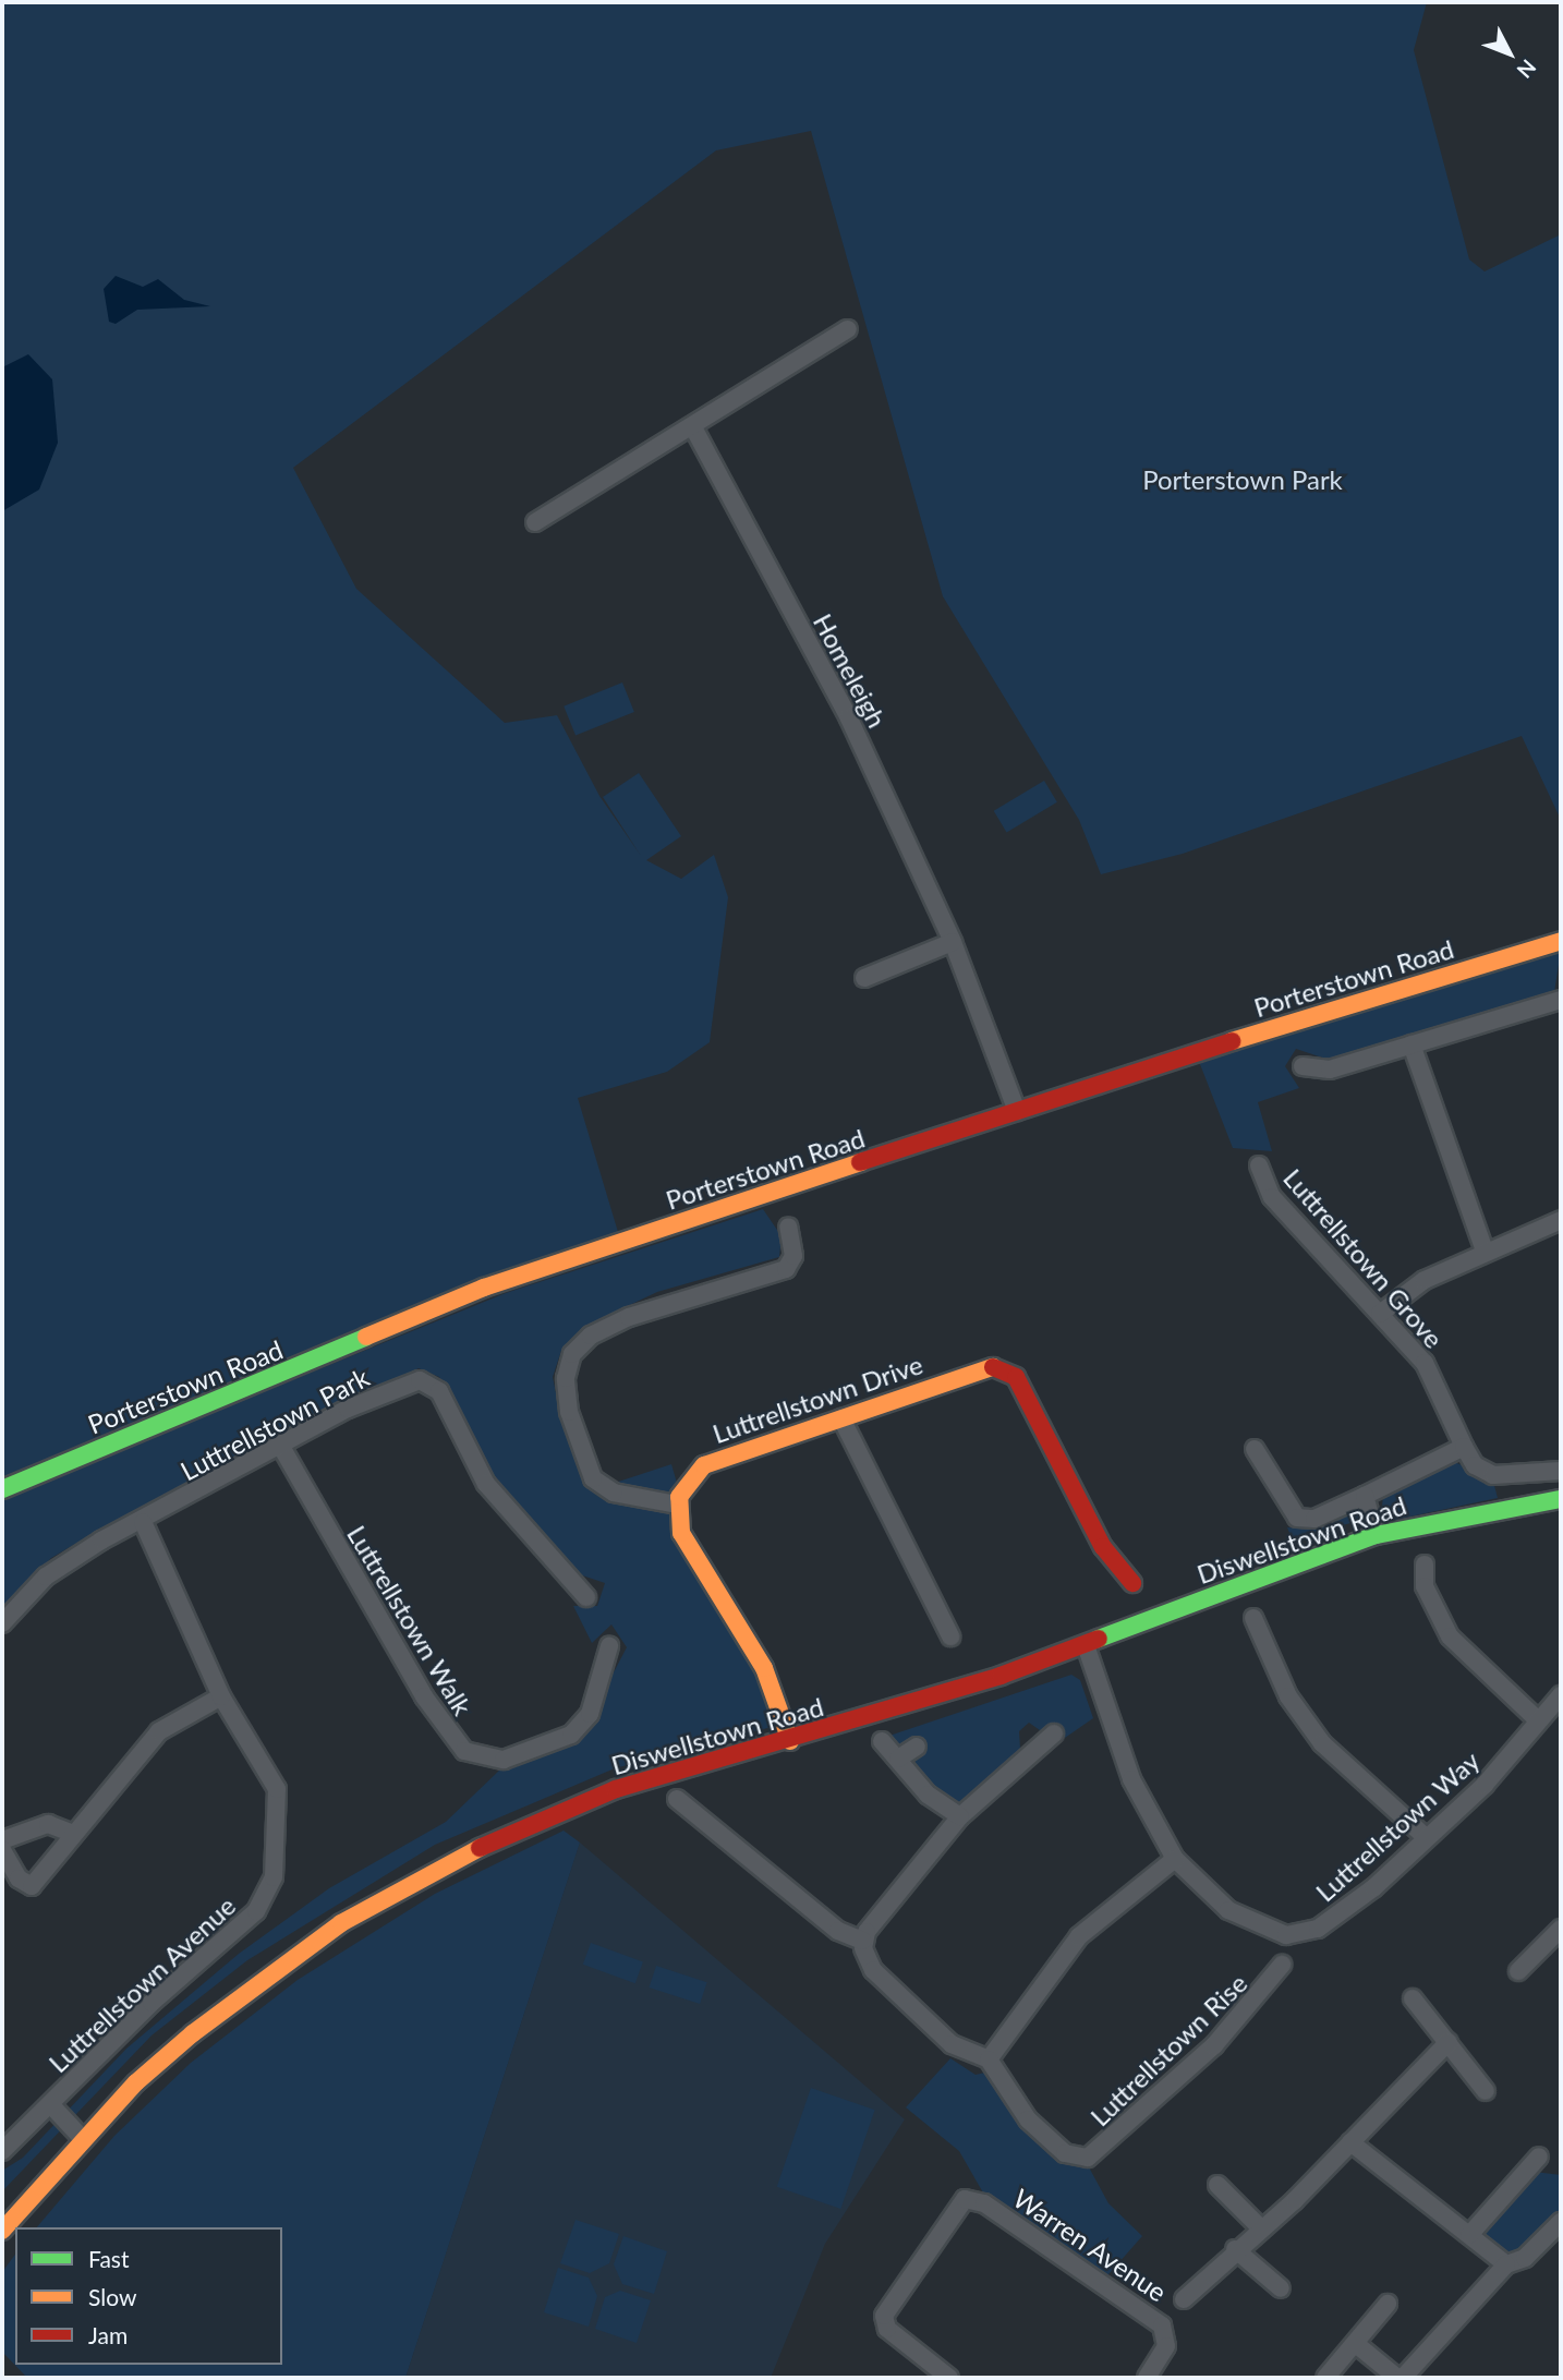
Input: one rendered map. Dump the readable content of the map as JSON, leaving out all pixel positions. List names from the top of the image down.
{
  "streets": {
    "street": [
      "Homeleigh",
      "Porterstown Road",
      "Luttrellstown Grove",
      "Luttrellstown Drive",
      "Luttrellstown Park",
      "Diswellstown Road",
      "Luttrellstown Walk",
      "Luttrellstown Way",
      "Luttrellstown Avenue",
      "Luttrellstown Rise",
      "Warren Avenue"
    ]
  },
  "crossings": [
    ["Homeleigh", "Porterstown Road"],
    ["Luttrellstown Park", "Luttrellstown Walk"],
    ["Luttrellstown Park", "Luttrellstown Avenue"],
    ["Diswellstown Road", "Luttrellstown Way"],
    ["Diswellstown Road", "Luttrellstown Avenue"]
  ],
  "parks": ["Porterstown Park"],
  "legend": ["Fast", "Slow", "Jam"],
  "north": "bottom right"
}
